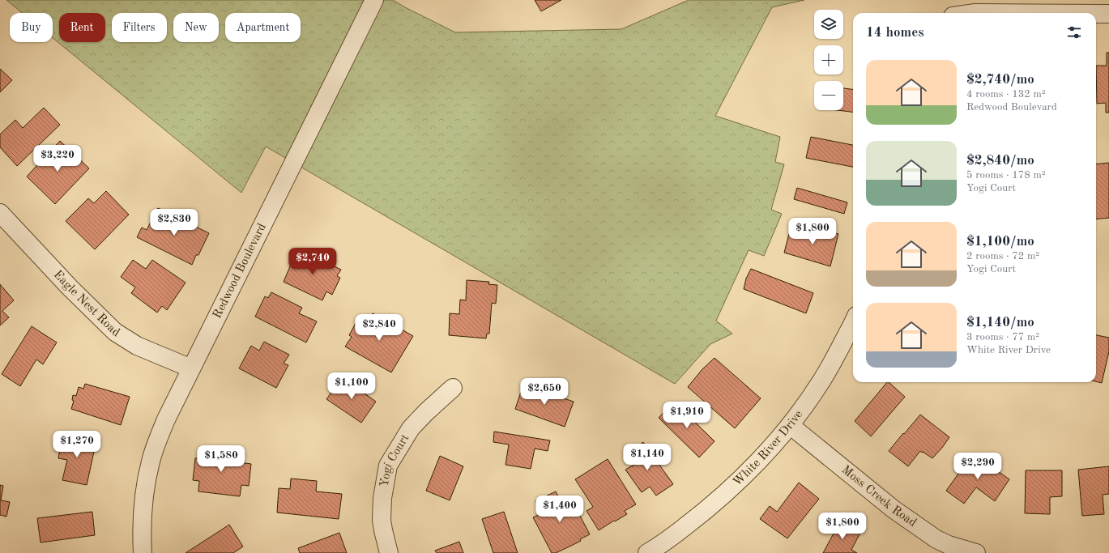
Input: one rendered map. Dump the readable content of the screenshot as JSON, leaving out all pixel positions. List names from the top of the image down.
{
  "streets": {
    "street": [
      "Redwood Boulevard",
      "Eagle Nest Road",
      "White River Drive",
      "Yogi Court",
      "Moss Creek Road"
    ]
  },
  "crossings": [
    ["Redwood Boulevard", "Eagle Nest Road"],
    ["White River Drive", "Moss Creek Road"]
  ],
  "page": {
    "map_buttons": ["+", "−"],
    "chip": [
      "Buy",
      "Rent",
      "Filters",
      "New",
      "Apartment"
    ],
    "heading": "14 homes",
    "list": [
      {
        "name": "$2,740/mo",
        "note": "4 rooms · 132 m² · Redwood Boulevard"
      },
      {
        "name": "$2,840/mo",
        "note": "5 rooms · 178 m² · Yogi Court"
      },
      {
        "name": "$1,100/mo",
        "note": "2 rooms · 72 m² · Yogi Court"
      },
      {
        "name": "$1,140/mo",
        "note": "3 rooms · 77 m² · White River Drive"
      }
    ],
    "price": [
      "$3,220",
      "$2,830",
      "$1,800",
      "$2,740",
      "$2,840",
      "$1,100",
      "$2,650",
      "$1,910",
      "$1,270",
      "$1,140",
      "$1,580",
      "$2,290",
      "$1,400",
      "$1,800"
    ]
  }
}
